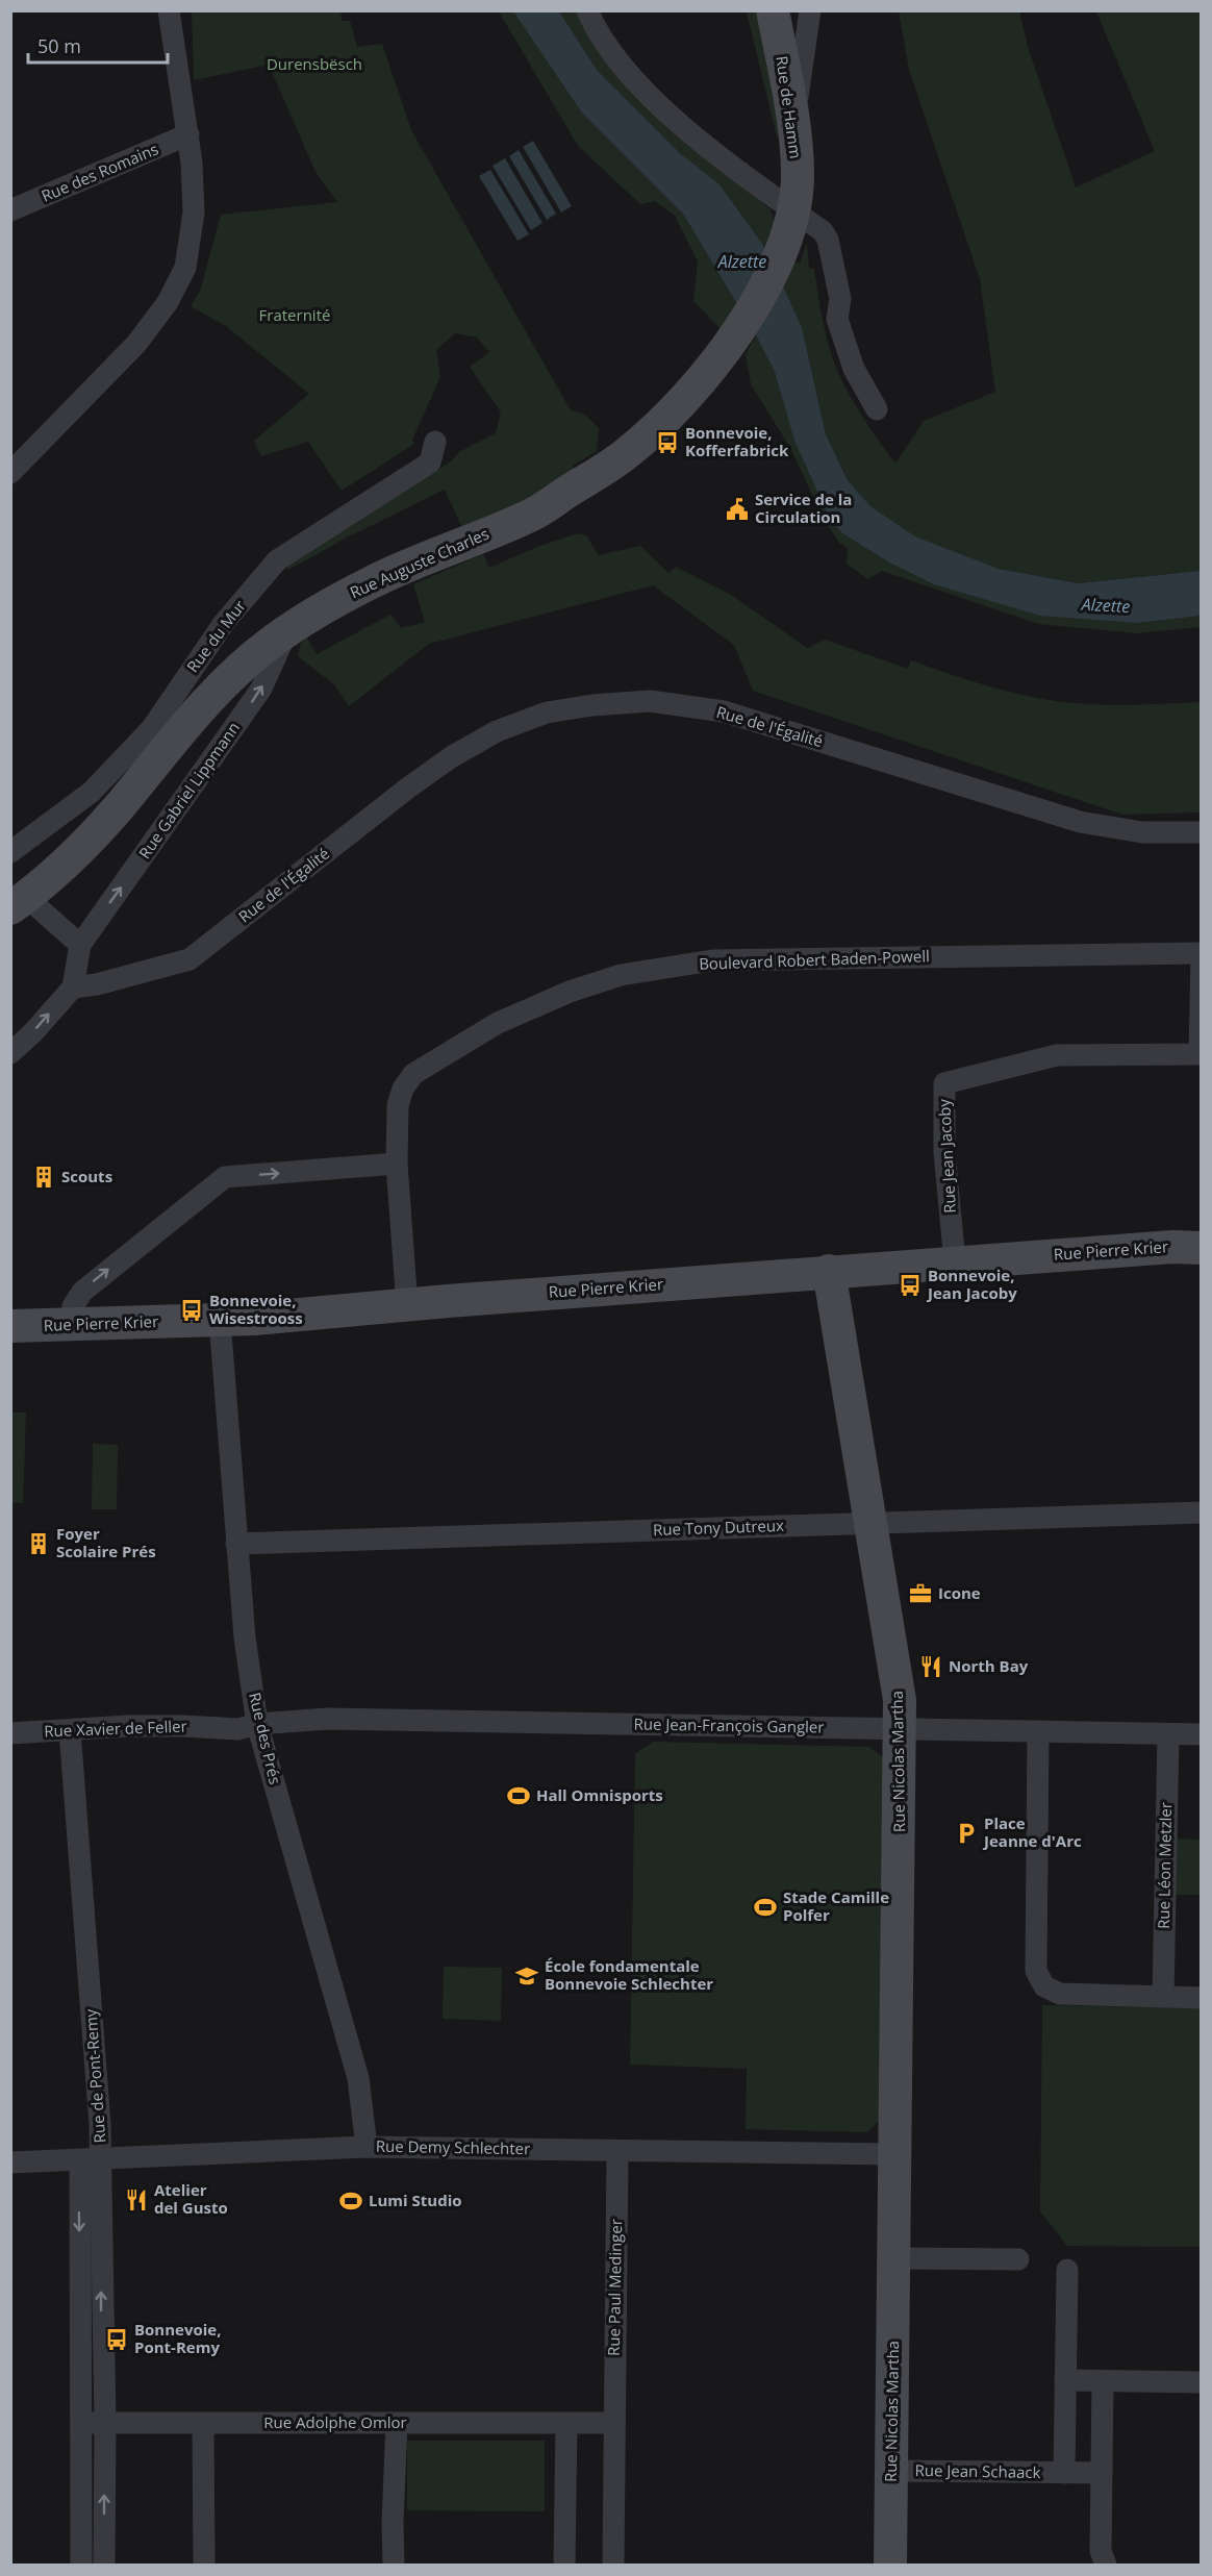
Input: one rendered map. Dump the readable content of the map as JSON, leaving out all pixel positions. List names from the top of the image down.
{
  "streets": {
    "main road": [
      "Rue de Hamm",
      "Rue Auguste Charles",
      "Rue Pierre Krier",
      "Rue Nicolas Martha"
    ],
    "street": [
      "Rue des Romains",
      "Rue du Mur",
      "Rue de l'Égalité",
      "Rue Gabriel Lippmann",
      "Boulevard Robert Baden-Powell",
      "Rue Jean Jacoby",
      "Rue Tony Dutreux",
      "Rue Jean-François Gangler",
      "Rue Xavier de Feller",
      "Rue des Prés",
      "Rue Léon Metzler",
      "Rue de Pont-Remy",
      "Rue Demy Schlechter",
      "Rue Paul Medinger",
      "Rue Adolphe Omlor",
      "Rue Jean Schaack"
    ]
  },
  "crossings": [
    ["Rue de Hamm", "Rue Auguste Charles"],
    ["Rue Auguste Charles", "Rue Gabriel Lippmann"],
    ["Rue de l'Égalité", "Rue Gabriel Lippmann"],
    ["Boulevard Robert Baden-Powell", "Rue Jean Jacoby"],
    ["Boulevard Robert Baden-Powell", "Rue Pierre Krier"],
    ["Rue Jean Jacoby", "Rue Pierre Krier"],
    ["Rue Pierre Krier", "Rue des Prés"],
    ["Rue Pierre Krier", "Rue Nicolas Martha"],
    ["Rue Tony Dutreux", "Rue des Prés"],
    ["Rue Tony Dutreux", "Rue Nicolas Martha"],
    ["Rue Jean-François Gangler", "Rue Xavier de Feller"],
    ["Rue Jean-François Gangler", "Rue des Prés"],
    ["Rue Jean-François Gangler", "Rue Nicolas Martha"],
    ["Rue Jean-François Gangler", "Rue Léon Metzler"],
    ["Rue Xavier de Feller", "Rue des Prés"],
    ["Rue Xavier de Feller", "Rue de Pont-Remy"],
    ["Rue des Prés", "Rue Demy Schlechter"],
    ["Rue Nicolas Martha", "Rue Demy Schlechter"],
    ["Rue Nicolas Martha", "Rue Jean Schaack"],
    ["Rue de Pont-Remy", "Rue Demy Schlechter"],
    ["Rue de Pont-Remy", "Rue Adolphe Omlor"],
    ["Rue Demy Schlechter", "Rue Paul Medinger"]
  ],
  "one_way": ["Rue Gabriel Lippmann"],
  "water": ["Alzette"],
  "parks": ["Durensbësch", "Fraternité"],
  "places": {
    "bus stop": [
      "Bonnevoie, Kofferfabrick",
      "Bonnevoie, Jean Jacoby",
      "Bonnevoie, Wisestrooss",
      "Bonnevoie, Pont-Remy"
    ],
    "public building": ["Service de la Circulation"],
    "building": ["Scouts", "Foyer Scolaire Prés"],
    "office": ["Icone"],
    "restaurant": ["North Bay", "Atelier del Gusto"],
    "sports": ["Hall Omnisports", "Stade Camille Polfer", "Lumi Studio"],
    "parking": ["Place Jeanne d'Arc"],
    "school or university": ["École fondamentale Bonnevoie Schlechter"]
  },
  "scale_bar": "50 m"
}
